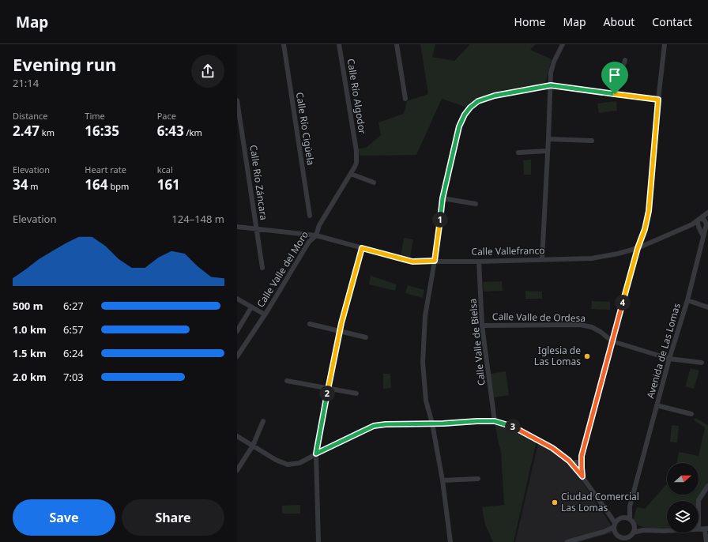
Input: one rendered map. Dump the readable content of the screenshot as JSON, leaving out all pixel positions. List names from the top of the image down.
{
  "streets": {
    "street": [
      "Calle Río Algodor",
      "Calle Río Cigüela",
      "Calle Río Záncara",
      "Calle Vallefranco",
      "Calle Valle del Moro",
      "Calle Valle de Ordesa",
      "Calle Valle de Bielsa",
      "Avenida de Las Lomas"
    ]
  },
  "crossings": [
    ["Calle Río Algodor", "Calle Valle del Moro"],
    ["Calle Río Záncara", "Calle Vallefranco"],
    ["Calle Vallefranco", "Calle Valle del Moro"],
    ["Calle Vallefranco", "Calle Valle de Bielsa"],
    ["Calle Vallefranco", "Avenida de Las Lomas"],
    ["Calle Valle de Ordesa", "Calle Valle de Bielsa"],
    ["Calle Valle de Ordesa", "Avenida de Las Lomas"]
  ],
  "places": ["Iglesia de Las Lomas", "Ciudad Comercial Las Lomas"],
  "north": "right",
  "page": {
    "header": "Map",
    "nav": [
      "Home",
      "Map",
      "About",
      "Contact"
    ],
    "heading": ["Evening run", "21:14"],
    "stats": [
      ["Distance", "2.47 km"],
      ["Time", "16:35"],
      ["Pace", "6:43 /km"],
      ["Elevation", "34 m"],
      ["Heart rate", "164 bpm"],
      ["kcal", "161"]
    ],
    "chart": ["Elevation", "124–148 m"],
    "pins": [
      "1",
      "4",
      "2",
      "3"
    ],
    "list": [
      {
        "name": "500 m",
        "note": "6:27"
      },
      {
        "name": "1.0 km",
        "note": "6:57"
      },
      {
        "name": "1.5 km",
        "note": "6:24"
      },
      {
        "name": "2.0 km",
        "note": "7:03"
      }
    ],
    "buttons": ["Save", "Share"]
  }
}
